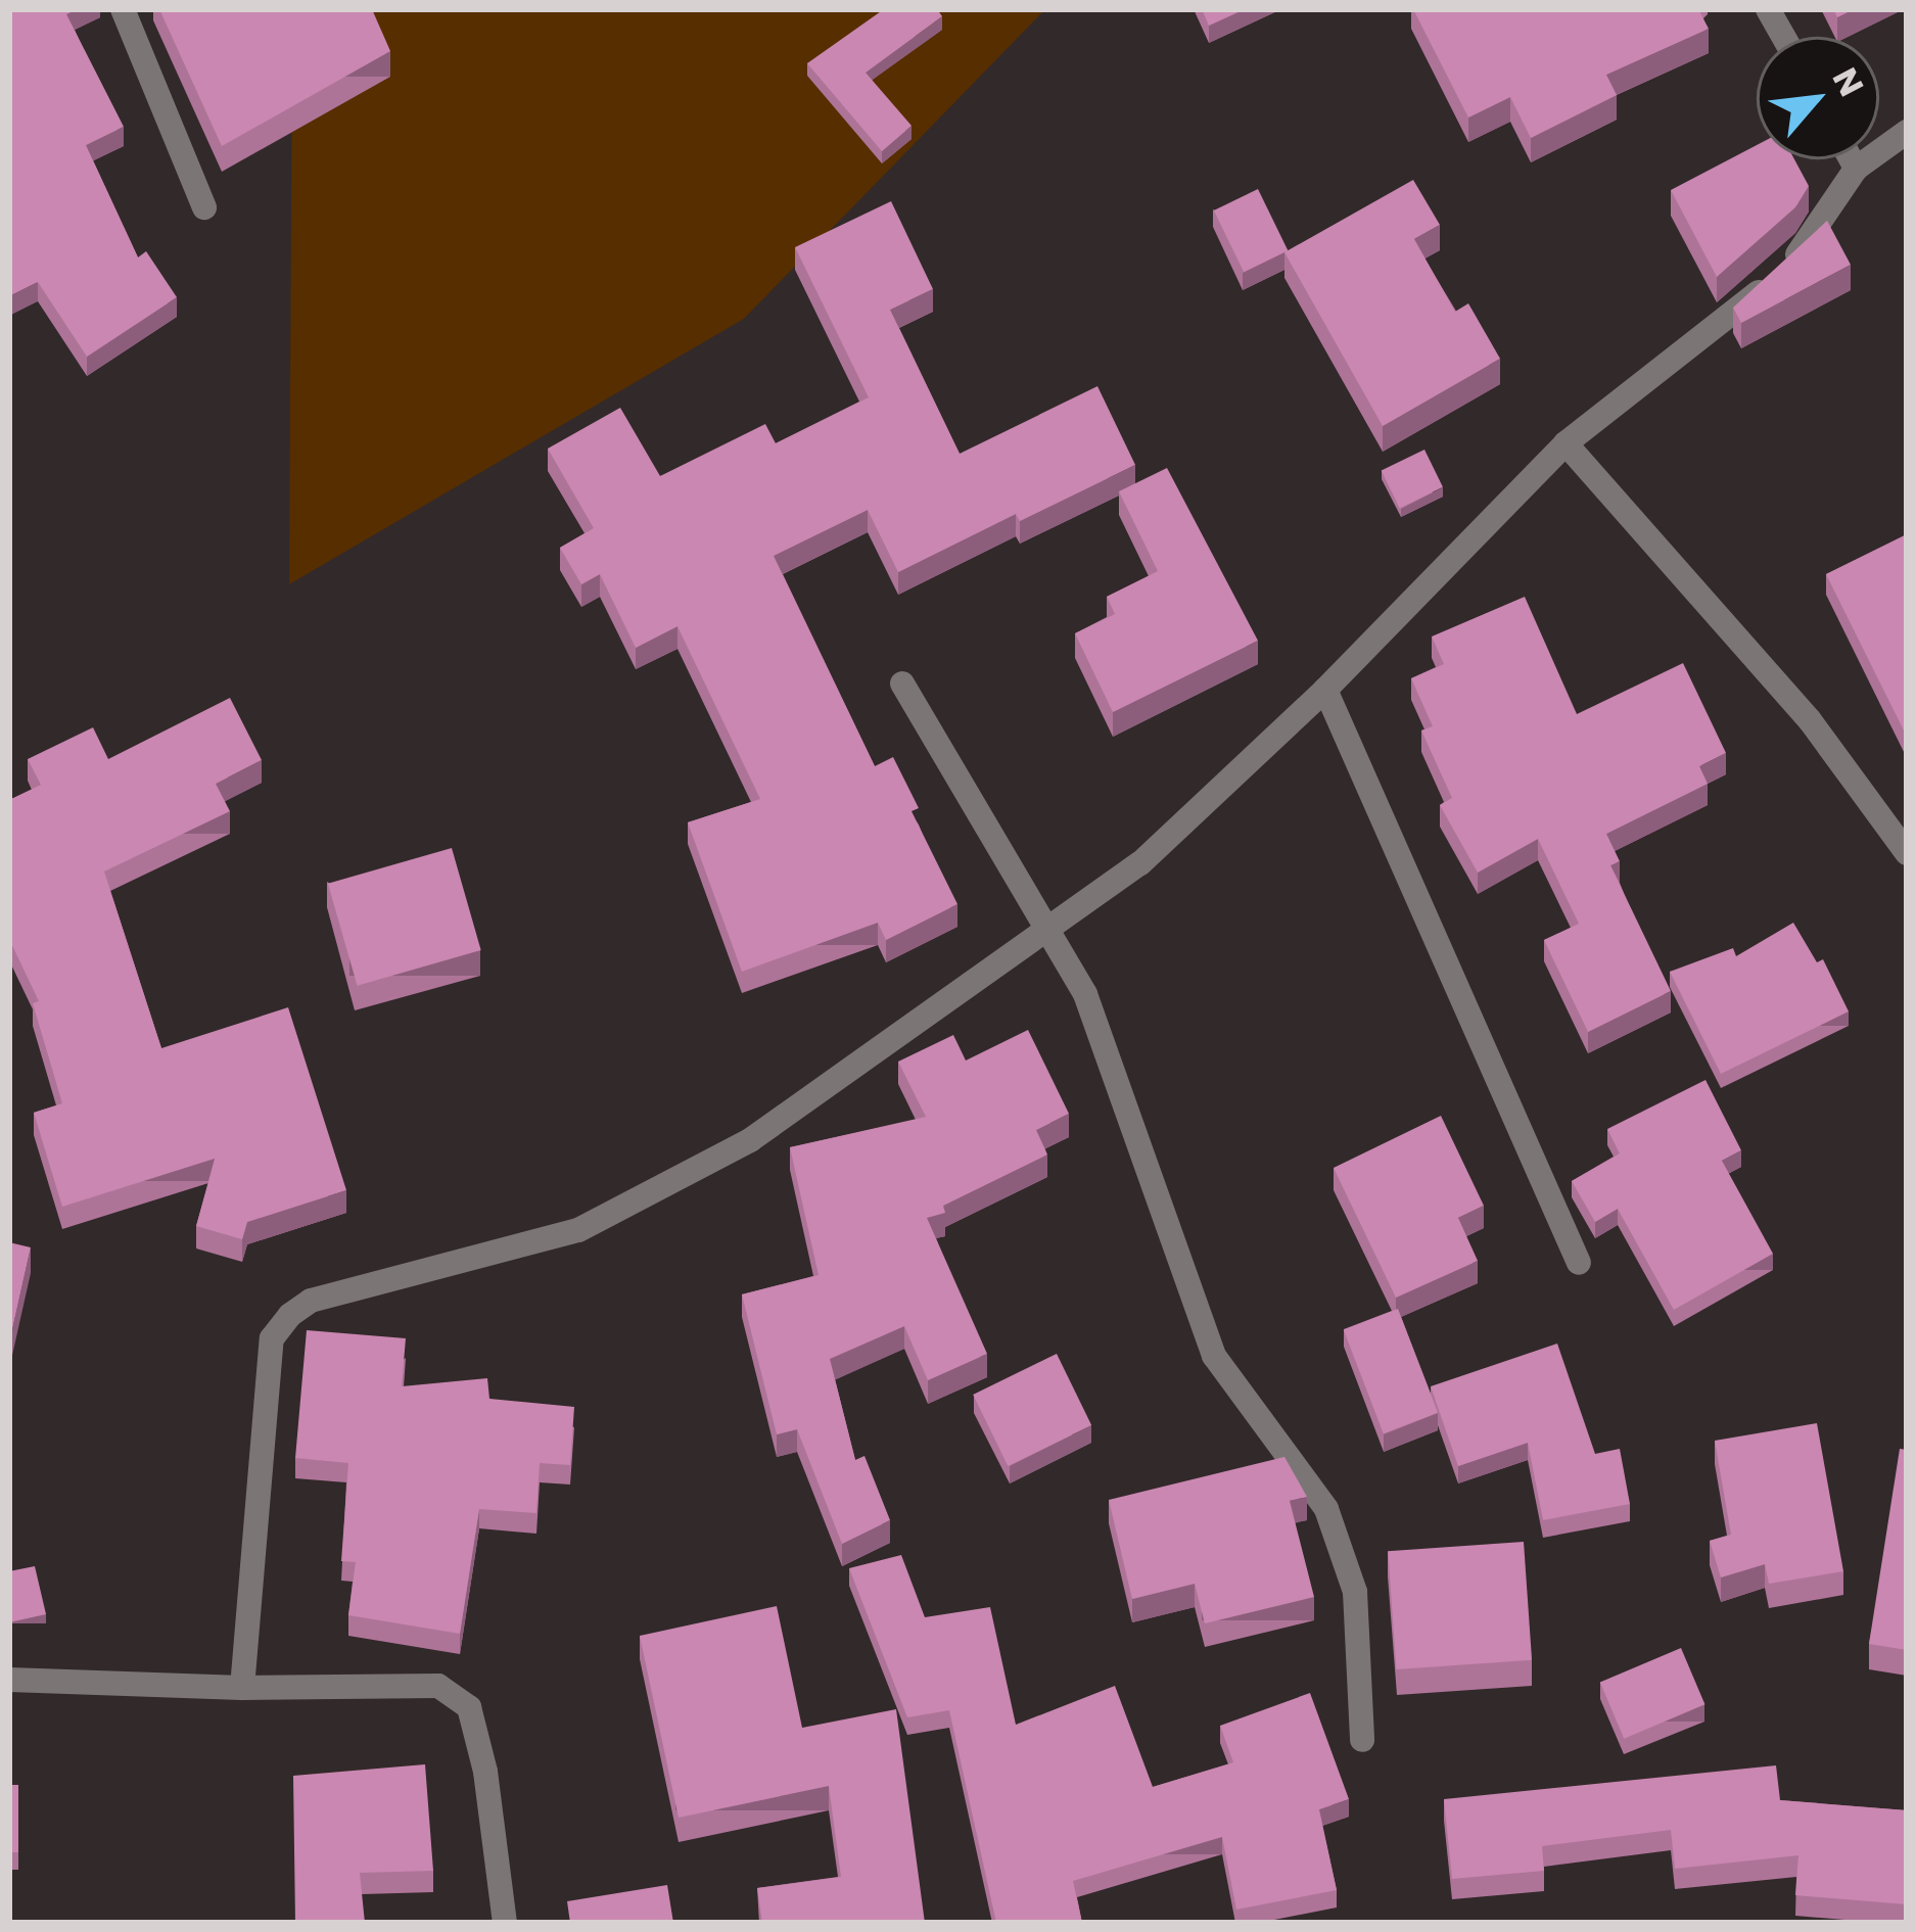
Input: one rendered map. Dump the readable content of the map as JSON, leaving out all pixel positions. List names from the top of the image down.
{
  "north": "top right"
}
